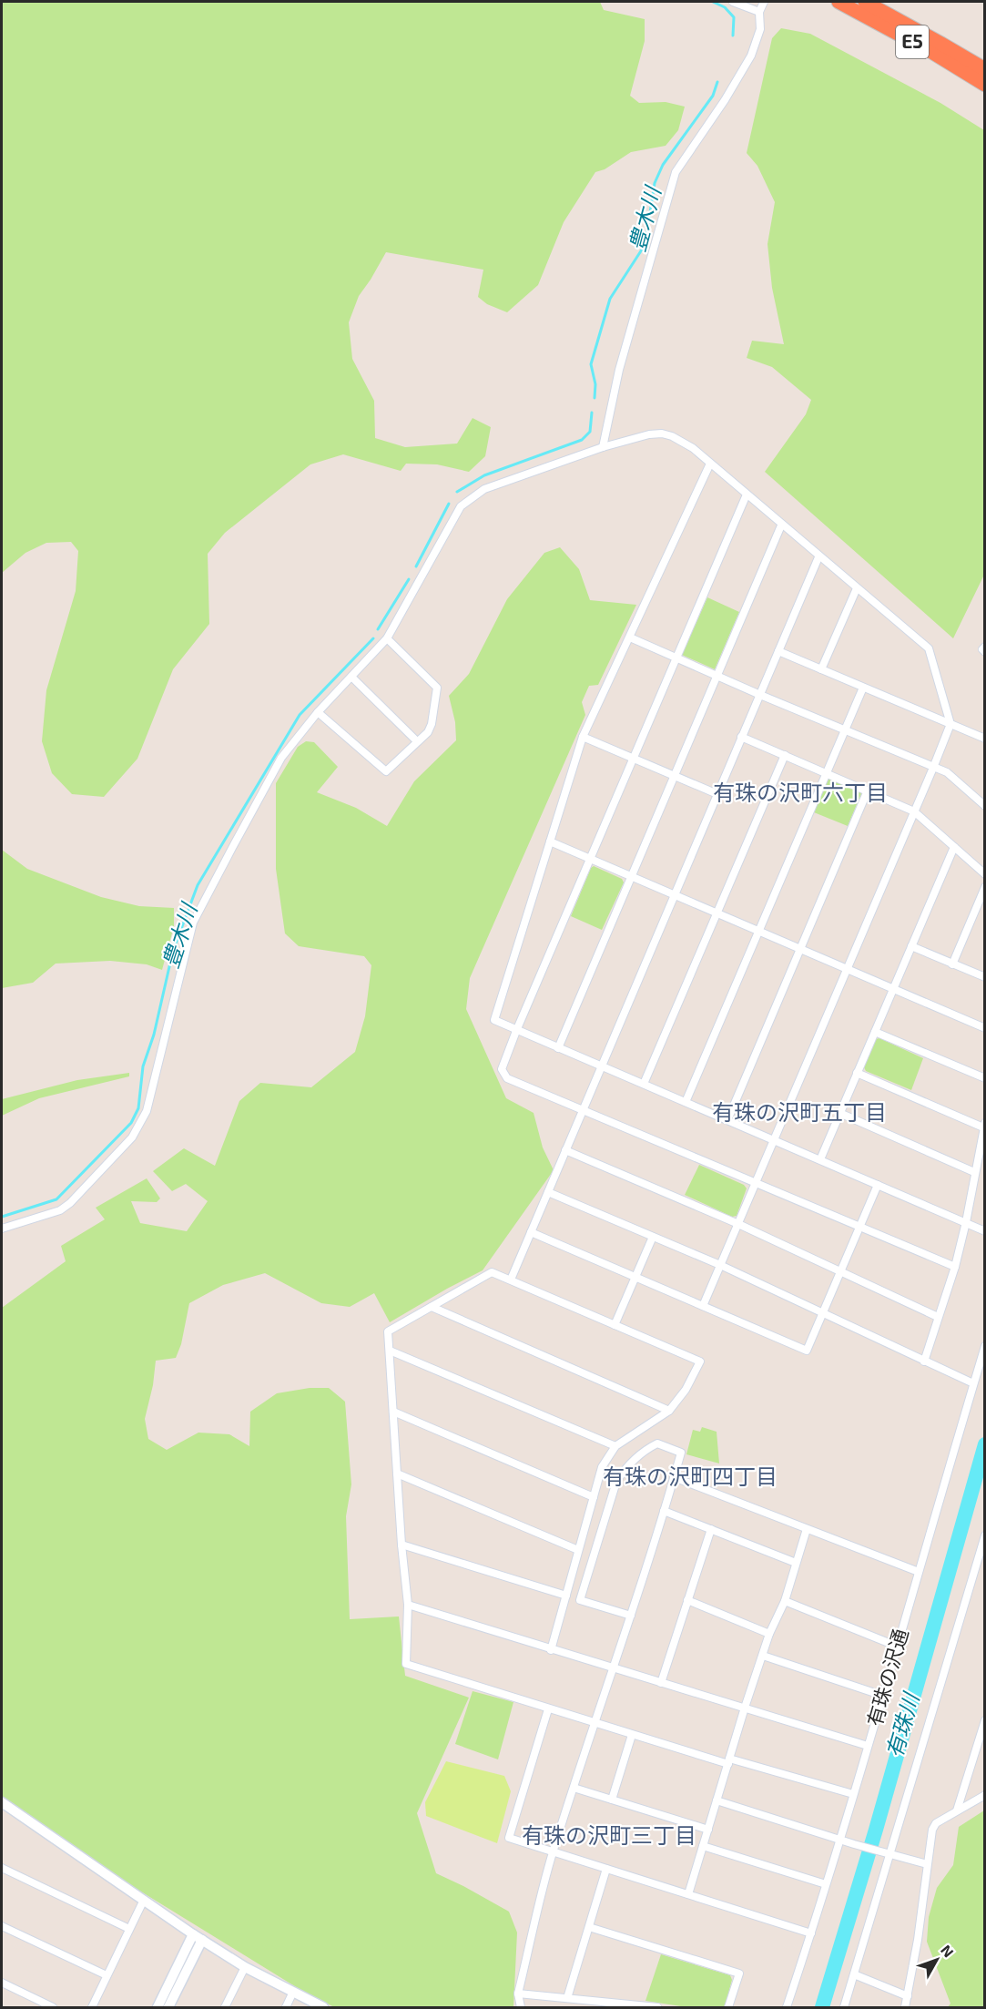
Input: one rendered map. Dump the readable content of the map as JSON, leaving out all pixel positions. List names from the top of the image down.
{
  "streets": {
    "highway": ["E5"],
    "street": ["有珠の沢通"]
  },
  "districts": [
    "有珠の沢町六丁目",
    "有珠の沢町五丁目",
    "有珠の沢町四丁目",
    "有珠の沢町三丁目"
  ],
  "water": ["豊木川", "有珠川"],
  "north": "top right"
}
